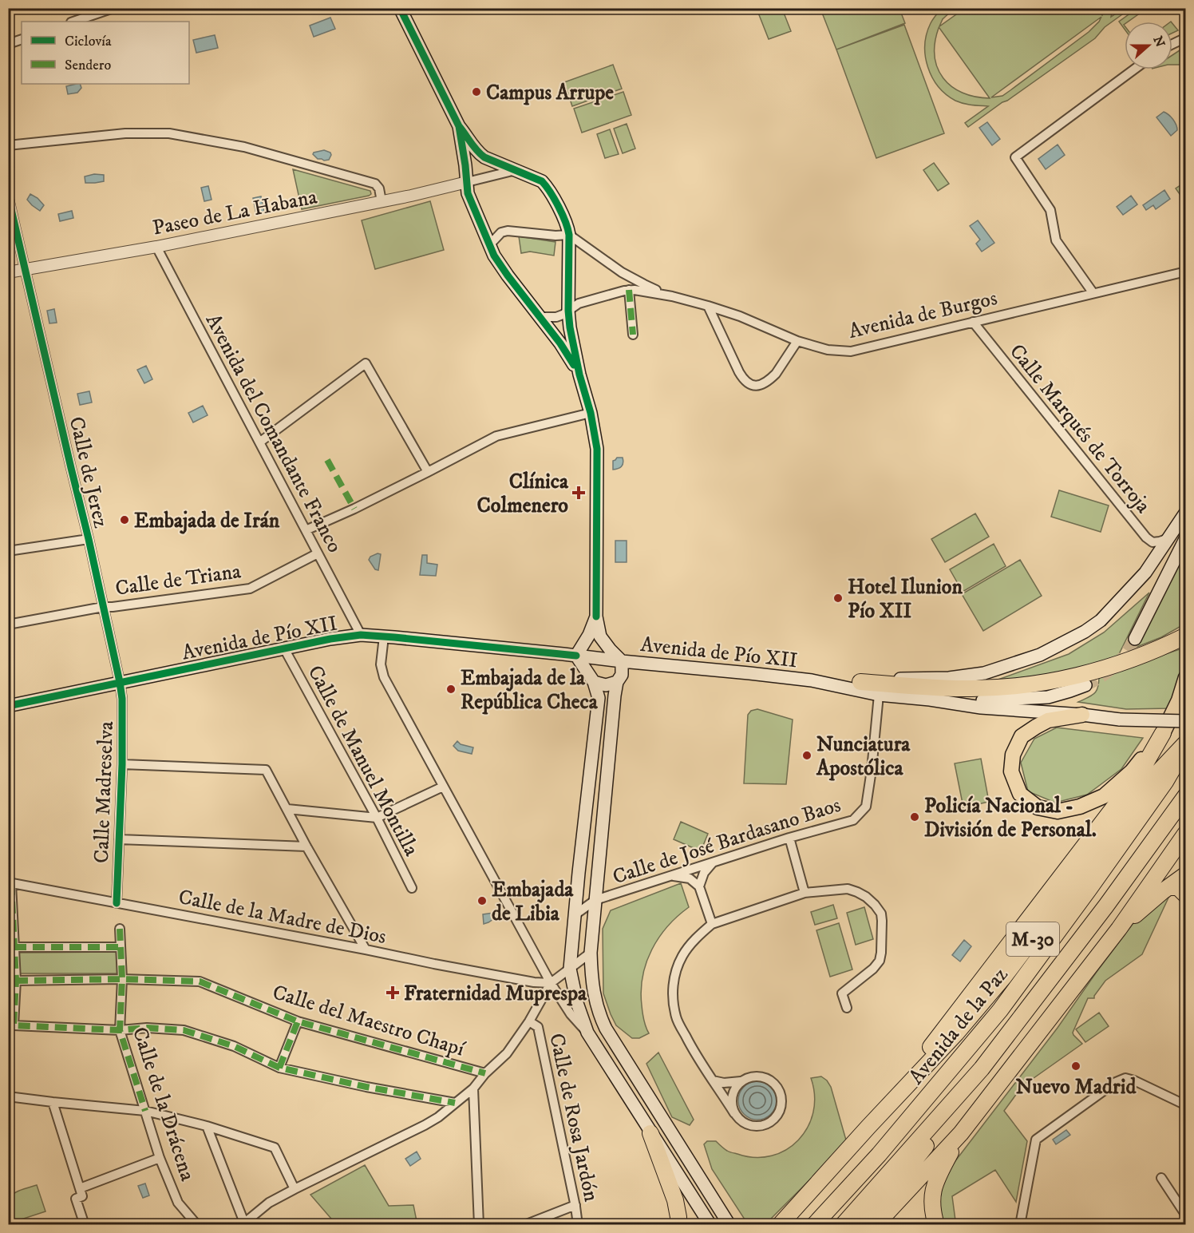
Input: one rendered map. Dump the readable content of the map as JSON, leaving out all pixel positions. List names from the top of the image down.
{
  "streets": {
    "highway": ["M-30", "Avenida de la Paz"],
    "main road": ["Avenida de Pío XII"],
    "street": [
      "Paseo de La Habana",
      "Avenida de Burgos",
      "Calle Marqués de Torroja",
      "Avenida del Comandante Franco",
      "Calle de Jerez",
      "Calle de Triana",
      "Calle de Manuel Montilla",
      "Calle Madreselva",
      "Calle de José Bardasano Baos",
      "Calle de la Madre de Dios",
      "Calle del Maestro Chapí",
      "Calle de la Drácena",
      "Calle de Rosa Jardón"
    ]
  },
  "crossings": [
    ["Paseo de La Habana", "Avenida del Comandante Franco"],
    ["Paseo de La Habana", "Calle de Jerez"],
    ["Avenida de Burgos", "Calle Marqués de Torroja"],
    ["Calle Marqués de Torroja", "Avenida de Pío XII"],
    ["Avenida del Comandante Franco", "Calle de Triana"],
    ["Avenida del Comandante Franco", "Avenida de Pío XII"],
    ["Calle de Jerez", "Calle de Triana"],
    ["Calle de Jerez", "Avenida de Pío XII"],
    ["Calle de Jerez", "Calle Madreselva"],
    ["Avenida de Pío XII", "Calle de Manuel Montilla"],
    ["Avenida de Pío XII", "Calle Madreselva"],
    ["Avenida de Pío XII", "Calle de José Bardasano Baos"],
    ["Calle Madreselva", "Calle de la Madre de Dios"],
    ["Calle del Maestro Chapí", "Calle de la Drácena"]
  ],
  "places": {
    "other": [
      "Campus Arrupe",
      "Embajada de Irán",
      "Hotel Ilunion Pío XII",
      "Embajada de la República Checa",
      "Nunciatura Apostólica",
      "Policía Nacional - División de Personal.",
      "Embajada de Libia",
      "Nuevo Madrid"
    ],
    "health": ["Clínica Colmenero", "Fraternidad Muprespa"]
  },
  "legend": ["Ciclovía", "Sendero"],
  "north": "right"
}
